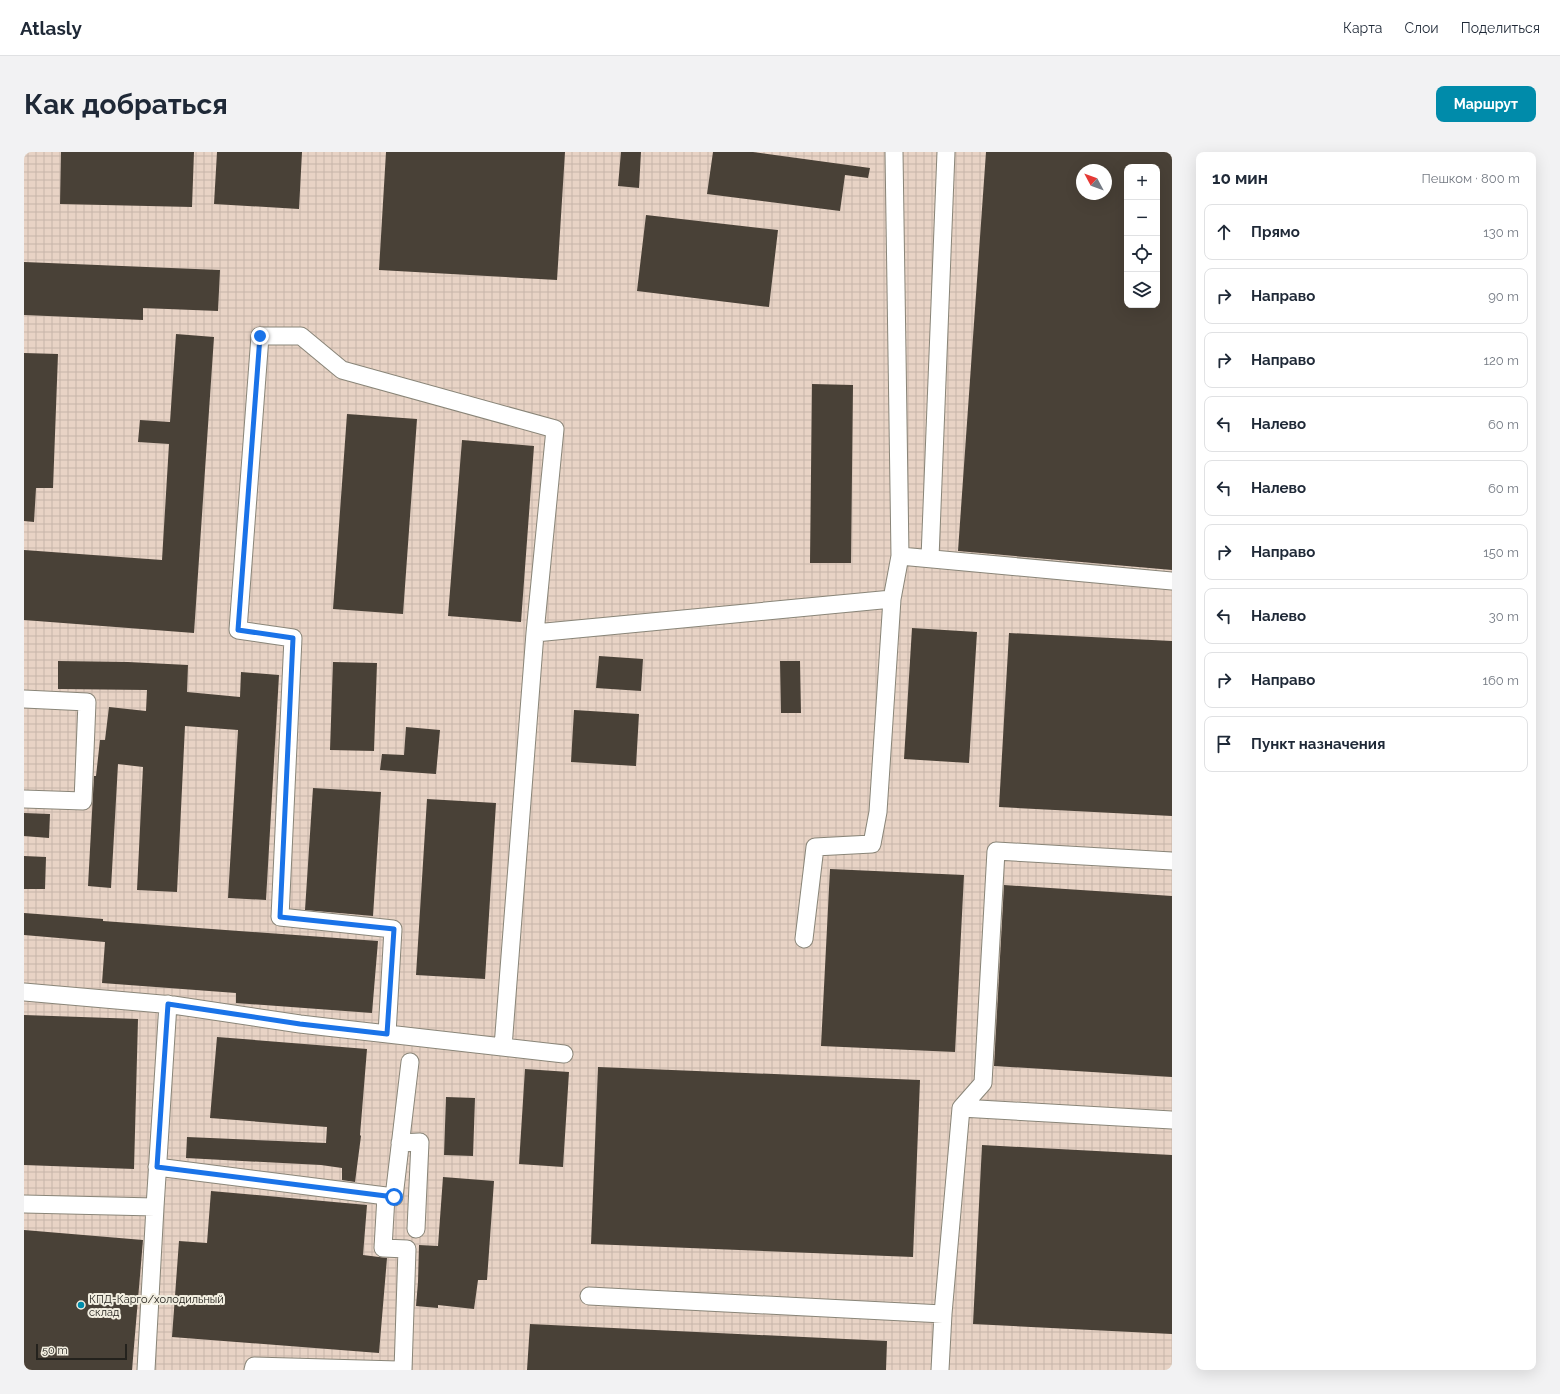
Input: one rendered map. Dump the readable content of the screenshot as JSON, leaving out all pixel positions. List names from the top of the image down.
{
  "places": ["КПД-Карго/холодильный склад"],
  "scale_bar": "50 m",
  "north": "top left",
  "page": {
    "header": "Atlasly",
    "nav": ["Карта", "Слои", "Поделиться"],
    "buttons": "Маршрут",
    "title": "Как добраться",
    "heading": ["10 мин", "Пешком · 800 m"],
    "map_buttons": ["+", "−"],
    "list": [
      ["Прямо", "130 m"],
      ["Направо", "90 m"],
      ["Направо", "120 m"],
      ["Налево", "60 m"],
      ["Налево", "60 m"],
      ["Направо", "150 m"],
      ["Налево", "30 m"],
      ["Направо", "160 m"],
      "Пункт назначения"
    ],
    "scale": "50 m"
  }
}
